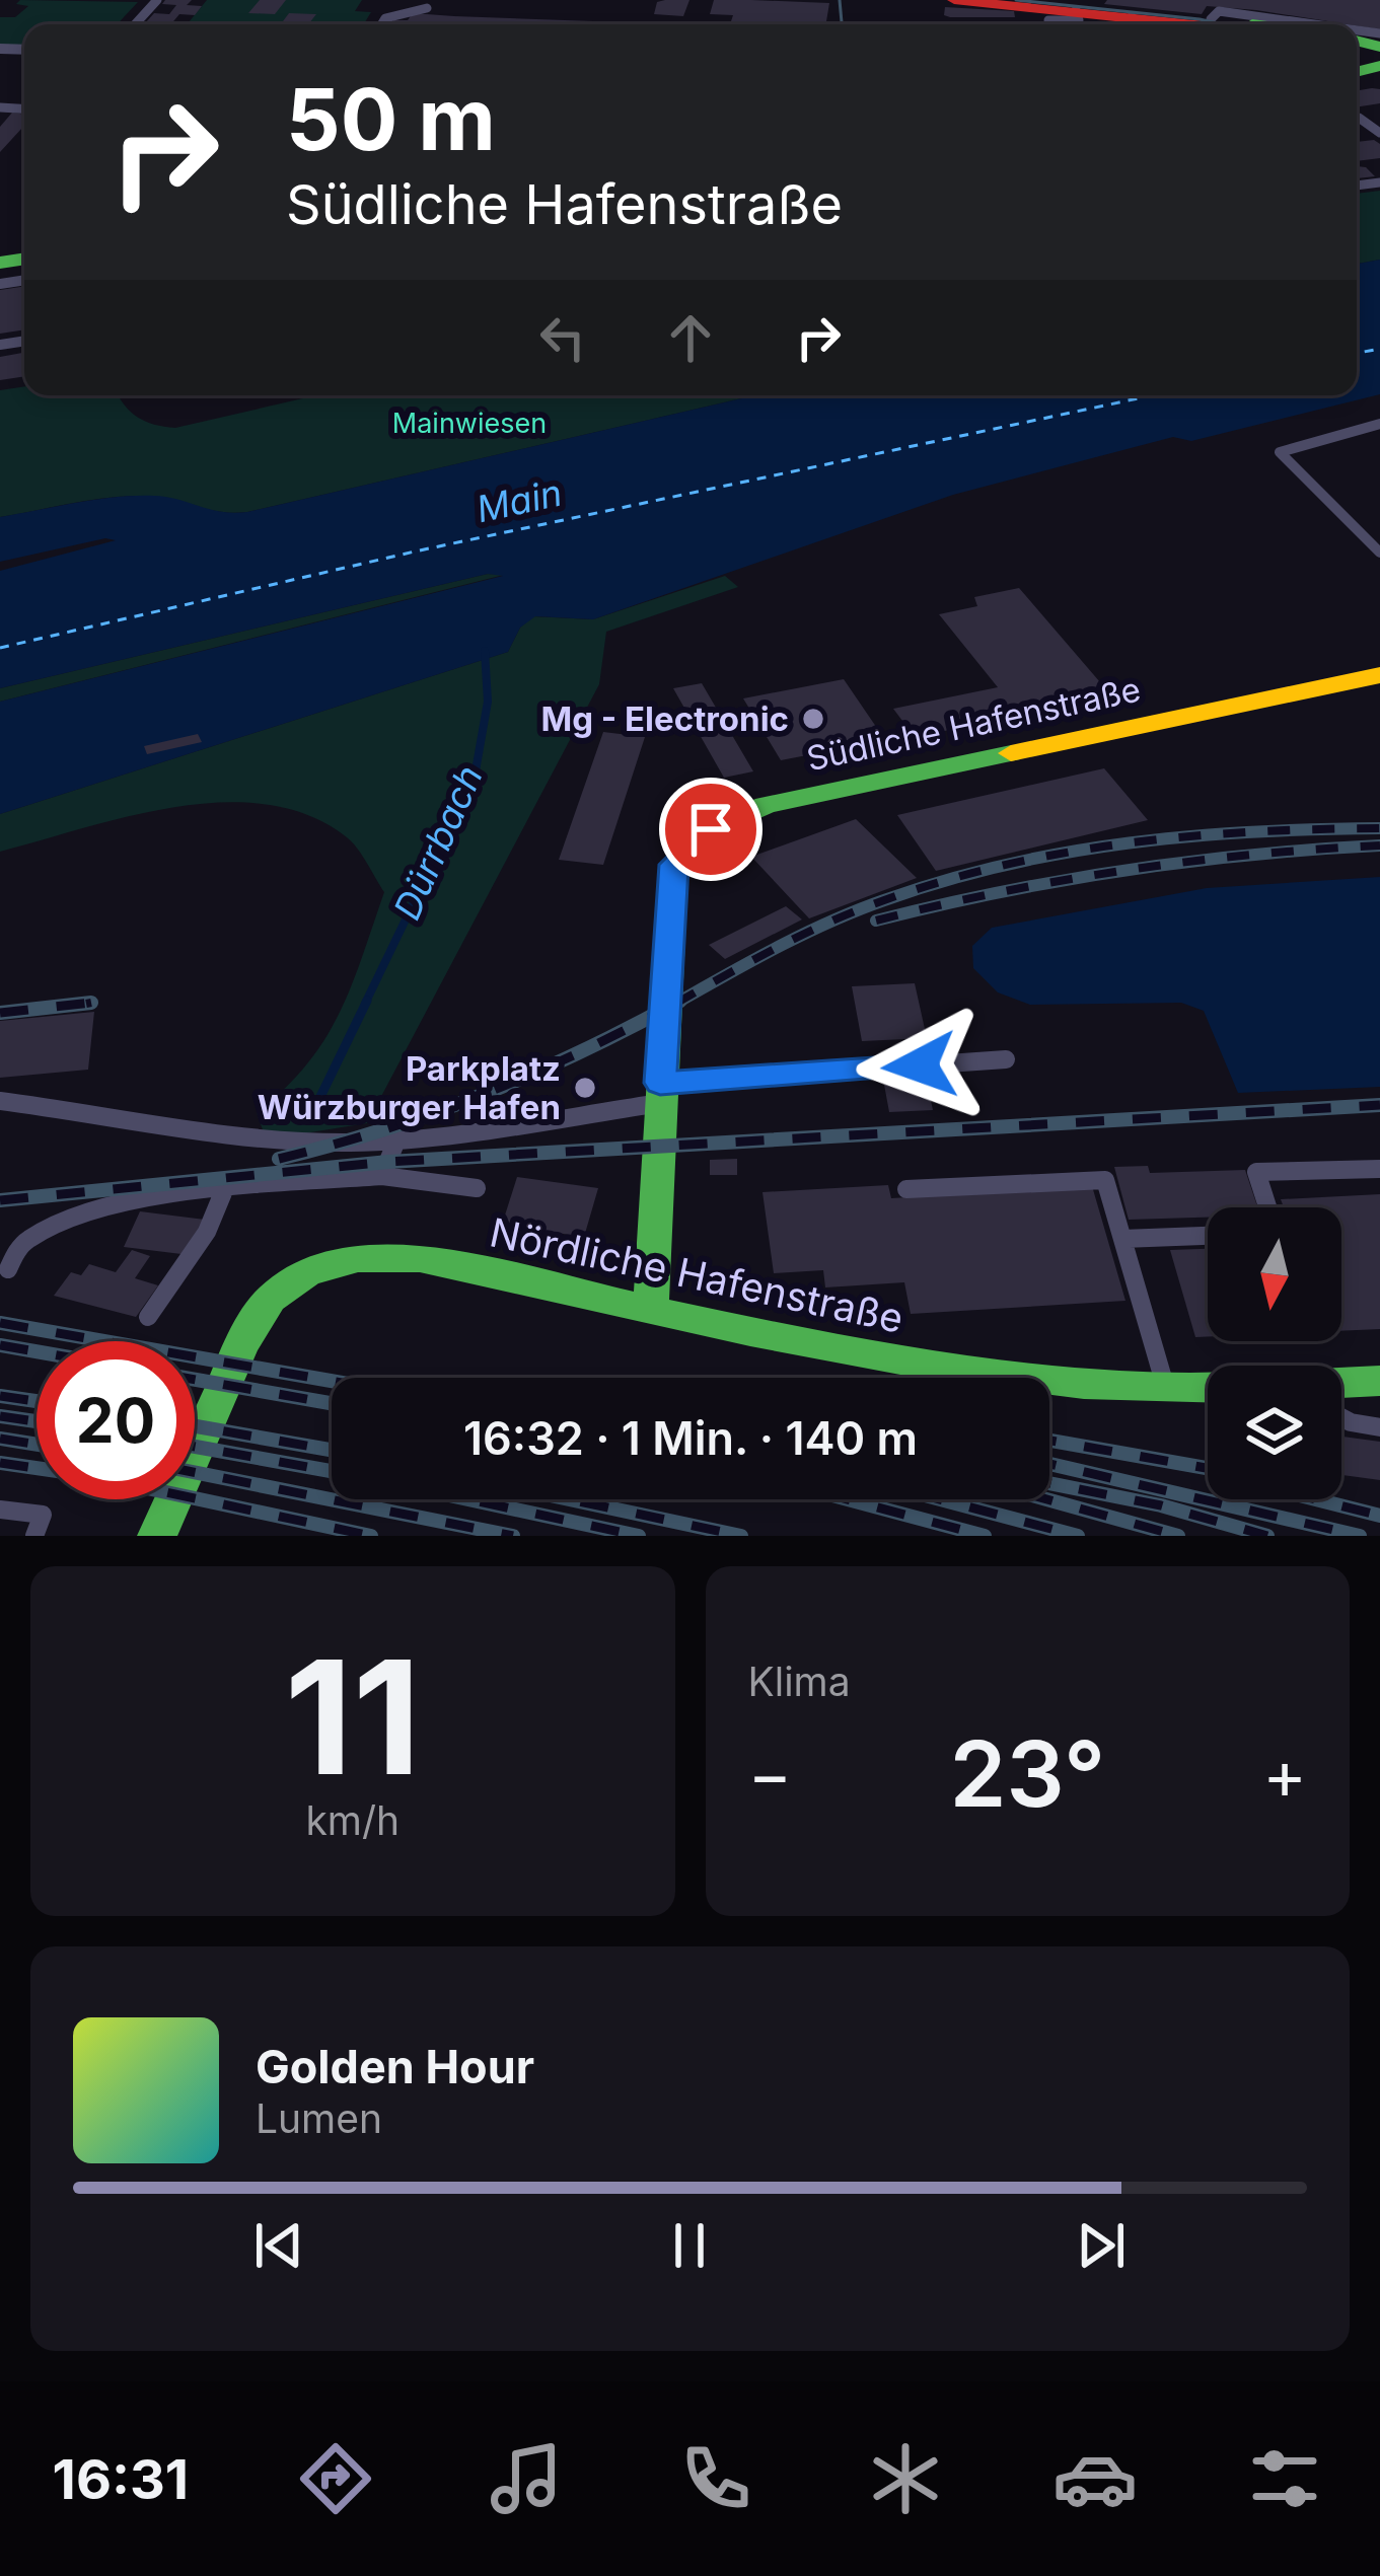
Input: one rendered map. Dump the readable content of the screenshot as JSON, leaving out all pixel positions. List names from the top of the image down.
{
  "streets": {
    "street": ["Südliche Hafenstraße", "Nördliche Hafenstraße"]
  },
  "crossings": [
    ["Südliche Hafenstraße", "Nördliche Hafenstraße"]
  ],
  "water": ["Main", "Dürrbach"],
  "parks": ["Mainwiesen"],
  "places": ["Mg - Electronic", "Parkplatz Würzburger Hafen"],
  "north": "bottom",
  "page": {
    "turn": ["50 m", "Südliche Hafenstraße"],
    "limit": "20",
    "trip": "16:32 · 1 Min. · 140 m",
    "tile": [
      ["11", "km/h"],
      "Klima"
    ],
    "heat": ["−", "23°", "+"],
    "song": ["Golden Hour", "Lumen"],
    "tabs": "16:31"
  }
}
